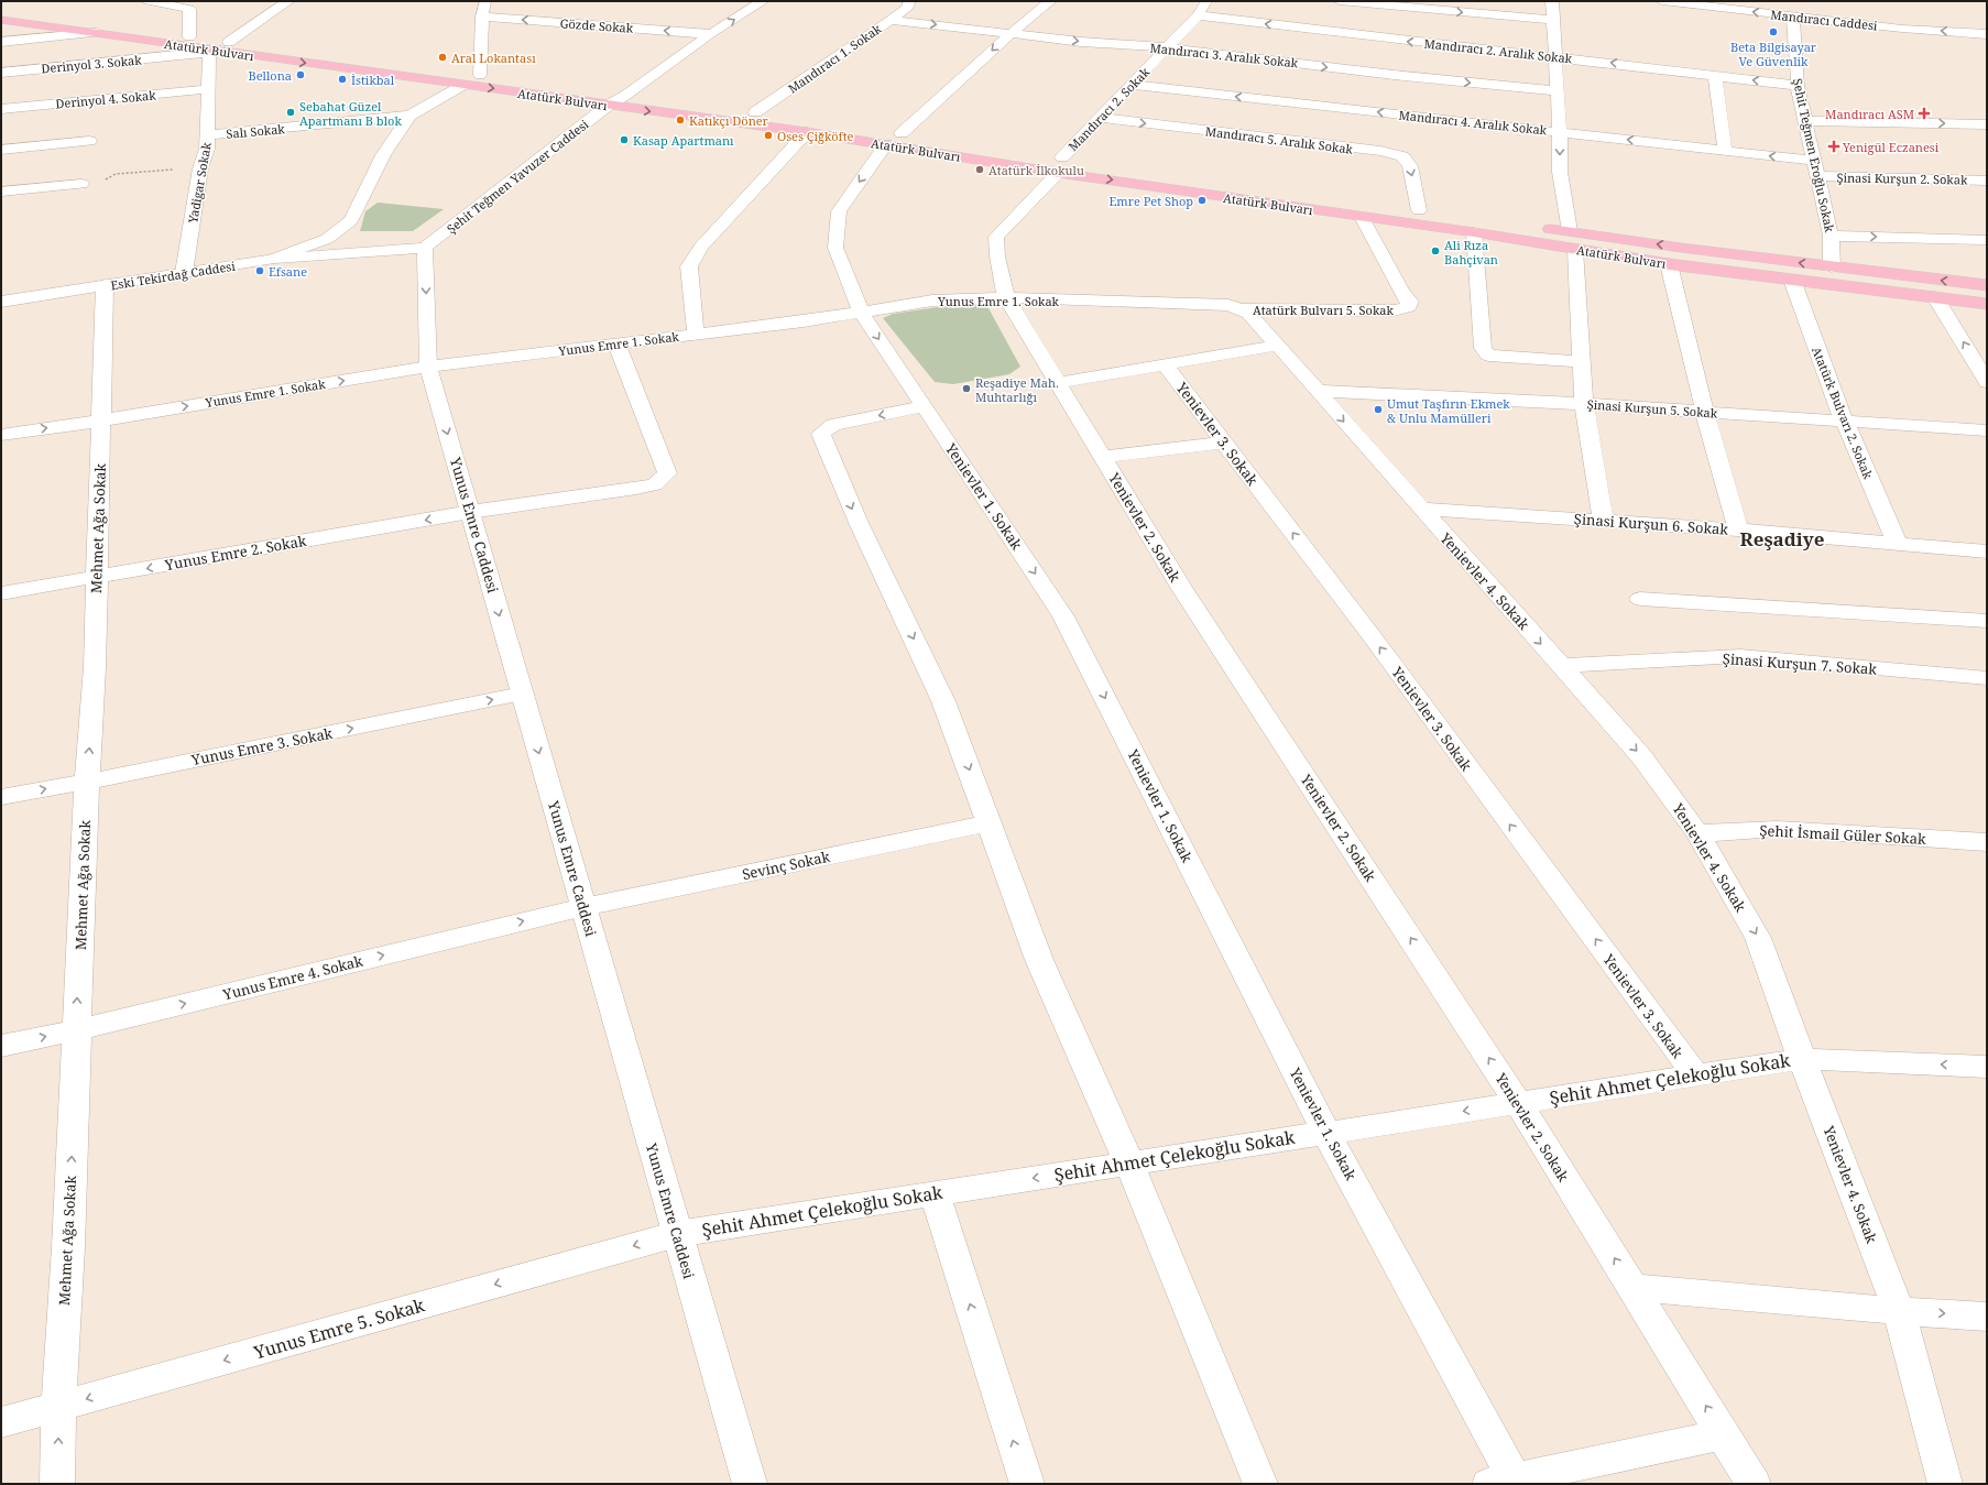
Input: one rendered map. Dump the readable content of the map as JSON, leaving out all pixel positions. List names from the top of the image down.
{
  "streets": {
    "main road": ["Atatürk Bulvarı"],
    "street": [
      "Mandıracı Caddesi",
      "Gözde Sokak",
      "Mandıracı 2. Aralık Sokak",
      "Mandıracı 3. Aralık Sokak",
      "Mandıracı 1. Sokak",
      "Derinyol 3. Sokak",
      "Derinyol 4. Sokak",
      "Mandıracı 2. Sokak",
      "Mandıracı 4. Aralık Sokak",
      "Salı Sokak",
      "Mandıracı 5. Aralık Sokak",
      "Şehit Teğmen Eroğlu Sokak",
      "Şehit Teğmen Yavuzer Caddesi",
      "Şinasi Kurşun 2. Sokak",
      "Yadigar Sokak",
      "Eski Tekirdağ Caddesi",
      "Yunus Emre 1. Sokak",
      "Atatürk Bulvarı 5. Sokak",
      "Şinasi Kurşun 5. Sokak",
      "Atatürk Bulvarı 2. Sokak",
      "Yenievler 3. Sokak",
      "Yenievler 1. Sokak",
      "Şinasi Kurşun 6. Sokak",
      "Yunus Emre Caddesi",
      "Yenievler 2. Sokak",
      "Mehmet Ağa Sokak",
      "Yunus Emre 2. Sokak",
      "Yenievler 4. Sokak",
      "Şinasi Kurşun 7. Sokak",
      "Yunus Emre 3. Sokak",
      "Şehit İsmail Güler Sokak",
      "Sevinç Sokak",
      "Yunus Emre 4. Sokak",
      "Şehit Ahmet Çelekoğlu Sokak",
      "Yunus Emre 5. Sokak"
    ]
  },
  "crossings": [
    ["Mandıracı Caddesi", "Şehit Teğmen Eroğlu Sokak"],
    ["Gözde Sokak", "Şehit Teğmen Yavuzer Caddesi"],
    ["Atatürk Bulvarı", "Mandıracı 1. Sokak"],
    ["Atatürk Bulvarı", "Derinyol 3. Sokak"],
    ["Atatürk Bulvarı", "Mandıracı 2. Sokak"],
    ["Atatürk Bulvarı", "Şehit Teğmen Eroğlu Sokak"],
    ["Atatürk Bulvarı", "Şehit Teğmen Yavuzer Caddesi"],
    ["Atatürk Bulvarı", "Yadigar Sokak"],
    ["Atatürk Bulvarı", "Atatürk Bulvarı 5. Sokak"],
    ["Atatürk Bulvarı", "Atatürk Bulvarı 2. Sokak"],
    ["Atatürk Bulvarı", "Yenievler 1. Sokak"],
    ["Atatürk Bulvarı", "Yenievler 2. Sokak"],
    ["Mandıracı 2. Aralık Sokak", "Mandıracı 2. Sokak"],
    ["Mandıracı 2. Aralık Sokak", "Şehit Teğmen Eroğlu Sokak"],
    ["Mandıracı 3. Aralık Sokak", "Mandıracı 1. Sokak"],
    ["Mandıracı 3. Aralık Sokak", "Mandıracı 2. Sokak"],
    ["Mandıracı 3. Aralık Sokak", "Yenievler 1. Sokak"],
    ["Derinyol 3. Sokak", "Yadigar Sokak"],
    ["Derinyol 4. Sokak", "Yadigar Sokak"],
    ["Mandıracı 2. Sokak", "Mandıracı 4. Aralık Sokak"],
    ["Mandıracı 2. Sokak", "Mandıracı 5. Aralık Sokak"],
    ["Mandıracı 2. Sokak", "Yenievler 2. Sokak"],
    ["Mandıracı 4. Aralık Sokak", "Şehit Teğmen Eroğlu Sokak"],
    ["Salı Sokak", "Yadigar Sokak"],
    ["Şehit Teğmen Eroğlu Sokak", "Şinasi Kurşun 2. Sokak"],
    ["Şehit Teğmen Yavuzer Caddesi", "Eski Tekirdağ Caddesi"],
    ["Şehit Teğmen Yavuzer Caddesi", "Yunus Emre Caddesi"],
    ["Yadigar Sokak", "Eski Tekirdağ Caddesi"],
    ["Eski Tekirdağ Caddesi", "Yunus Emre Caddesi"],
    ["Eski Tekirdağ Caddesi", "Mehmet Ağa Sokak"],
    ["Yunus Emre 1. Sokak", "Atatürk Bulvarı 5. Sokak"],
    ["Yunus Emre 1. Sokak", "Yenievler 1. Sokak"],
    ["Yunus Emre 1. Sokak", "Yunus Emre Caddesi"],
    ["Yunus Emre 1. Sokak", "Yenievler 2. Sokak"],
    ["Yunus Emre 1. Sokak", "Mehmet Ağa Sokak"],
    ["Yunus Emre 1. Sokak", "Yunus Emre 2. Sokak"],
    ["Yunus Emre 1. Sokak", "Yenievler 4. Sokak"],
    ["Atatürk Bulvarı 5. Sokak", "Yenievler 4. Sokak"],
    ["Şinasi Kurşun 5. Sokak", "Atatürk Bulvarı 2. Sokak"],
    ["Şinasi Kurşun 5. Sokak", "Yenievler 4. Sokak"],
    ["Atatürk Bulvarı 2. Sokak", "Şinasi Kurşun 6. Sokak"],
    ["Yenievler 3. Sokak", "Şehit Ahmet Çelekoğlu Sokak"],
    ["Yenievler 1. Sokak", "Şehit Ahmet Çelekoğlu Sokak"],
    ["Şinasi Kurşun 6. Sokak", "Yenievler 4. Sokak"],
    ["Yunus Emre Caddesi", "Yunus Emre 2. Sokak"],
    ["Yunus Emre Caddesi", "Yunus Emre 3. Sokak"],
    ["Yunus Emre Caddesi", "Sevinç Sokak"],
    ["Yunus Emre Caddesi", "Yunus Emre 4. Sokak"],
    ["Yunus Emre Caddesi", "Şehit Ahmet Çelekoğlu Sokak"],
    ["Yunus Emre Caddesi", "Yunus Emre 5. Sokak"],
    ["Yenievler 2. Sokak", "Şehit Ahmet Çelekoğlu Sokak"],
    ["Mehmet Ağa Sokak", "Yunus Emre 2. Sokak"],
    ["Mehmet Ağa Sokak", "Yunus Emre 3. Sokak"],
    ["Mehmet Ağa Sokak", "Yunus Emre 4. Sokak"],
    ["Mehmet Ağa Sokak", "Yunus Emre 5. Sokak"],
    ["Yenievler 4. Sokak", "Şinasi Kurşun 7. Sokak"],
    ["Yenievler 4. Sokak", "Şehit İsmail Güler Sokak"],
    ["Yenievler 4. Sokak", "Şehit Ahmet Çelekoğlu Sokak"],
    ["Sevinç Sokak", "Yunus Emre 4. Sokak"],
    ["Şehit Ahmet Çelekoğlu Sokak", "Yunus Emre 5. Sokak"]
  ],
  "one_way": [
    "Gözde Sokak",
    "Yenievler 3. Sokak",
    "Yunus Emre Caddesi",
    "Yenievler 2. Sokak",
    "Mehmet Ağa Sokak",
    "Yunus Emre 2. Sokak",
    "Yenievler 4. Sokak",
    "Yunus Emre 3. Sokak",
    "Yunus Emre 4. Sokak",
    "Şehit Ahmet Çelekoğlu Sokak",
    "Yunus Emre 5. Sokak"
  ],
  "districts": ["Reşadiye"],
  "places": {
    "other": [
      "Beta Bilgisayar Ve Güvenlik",
      "Aral Lokantası",
      "Bellona",
      "İstikbal",
      "Sebahat Güzel Apartmanı B blok",
      "Katıkçı Döner",
      "Oses Çiğköfte",
      "Kasap Apartmanı",
      "Atatürk İlkokulu",
      "Emre Pet Shop",
      "Ali Rıza Bahçivan",
      "Efsane",
      "Reşadiye Mah. Muhtarlığı",
      "Umut Taşfırın Ekmek & Unlu Mamülleri"
    ],
    "health": ["Mandıracı ASM", "Yenigül Eczanesi"]
  }
}
